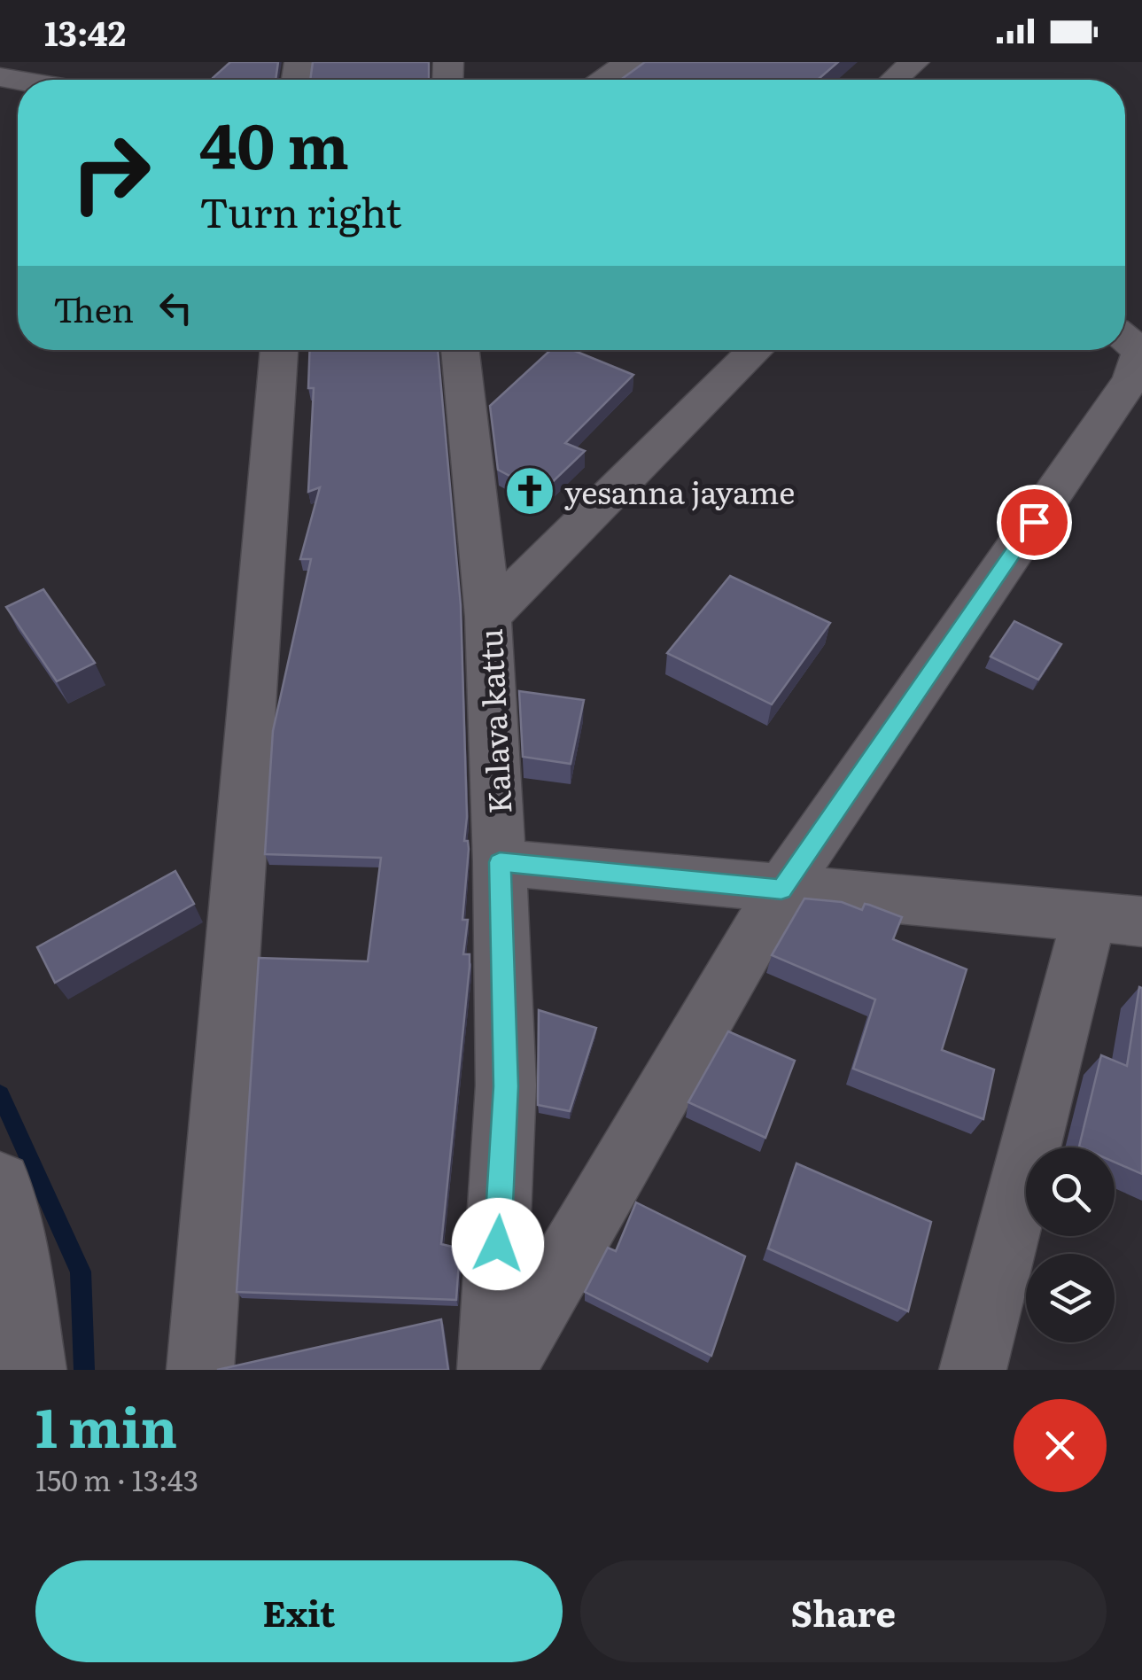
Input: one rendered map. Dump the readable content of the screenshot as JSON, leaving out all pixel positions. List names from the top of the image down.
{
  "streets": {
    "street": ["Kalava kattu"]
  },
  "places": {
    "church": ["yesanna jayame"]
  },
  "page": {
    "status": "13:42",
    "turn": ["40 m", "Turn right"],
    "then": "Then",
    "heading": ["1 min", "150 m · 13:43"],
    "buttons": ["Exit", "Share"]
  }
}
